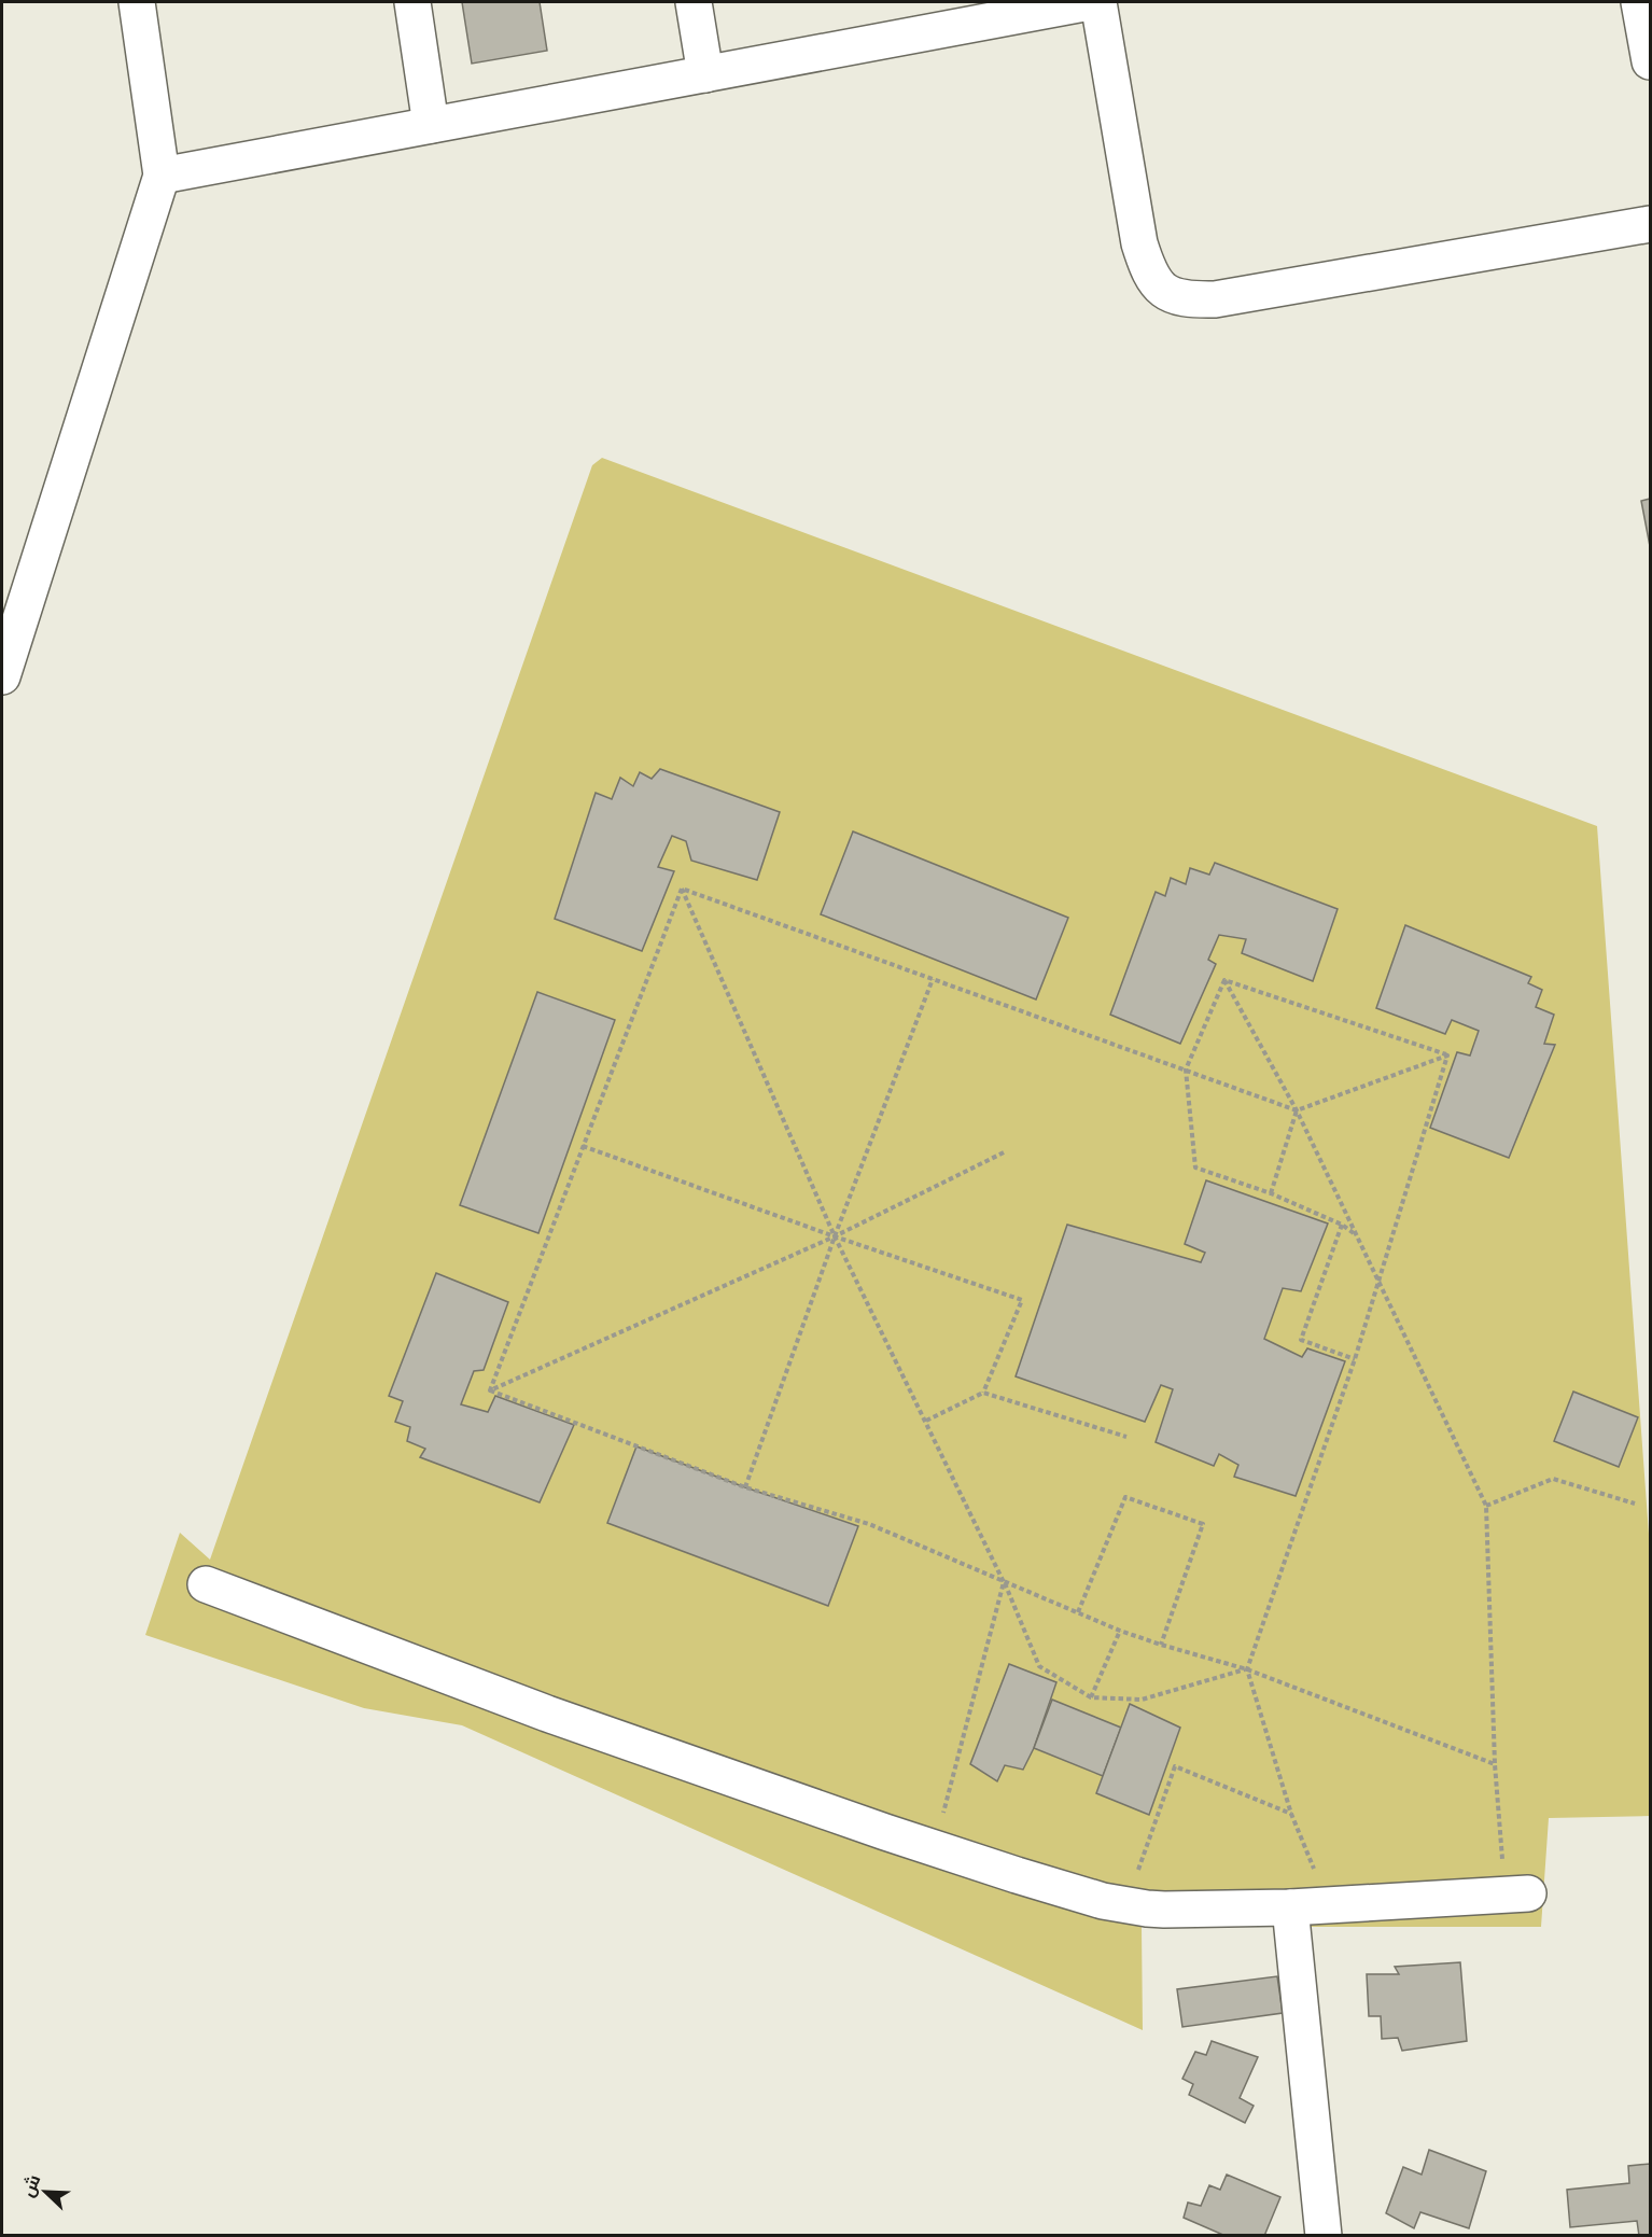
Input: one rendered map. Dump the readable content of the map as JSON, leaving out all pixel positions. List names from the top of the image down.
{
  "north": "top left"
}
